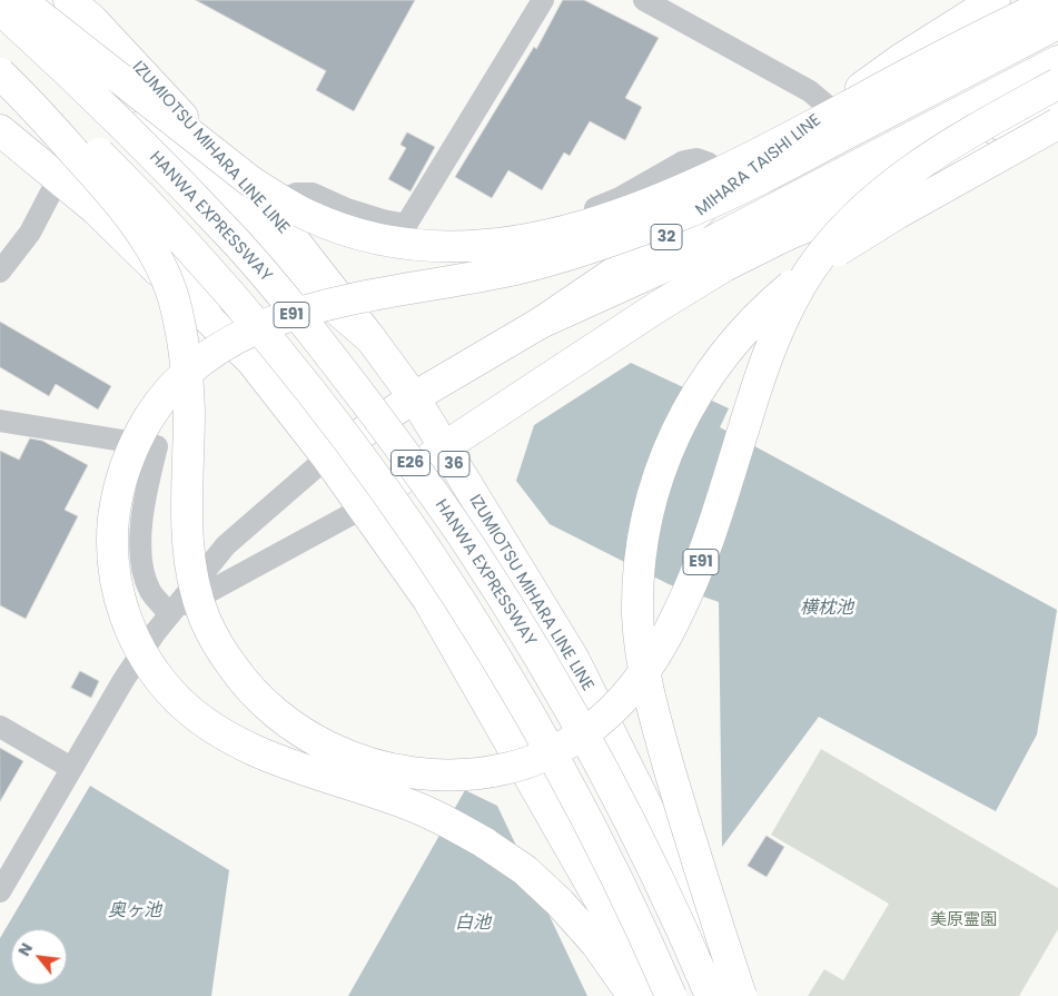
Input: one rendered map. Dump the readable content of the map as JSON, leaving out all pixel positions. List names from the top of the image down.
{
  "streets": {
    "main road": [
      "IZUMIOTSU MIHARA LINE LINE",
      "MIHARA TAISHI LINE",
      "HANWA EXPRESSWAY",
      "32",
      "E91",
      "E26",
      "36"
    ]
  },
  "crossings": [
    ["IZUMIOTSU MIHARA LINE LINE", "MIHARA TAISHI LINE"]
  ],
  "water": ["横枕池", "奥ヶ池", "白池"],
  "parks": ["美原霊園"],
  "north": "top left"
}
